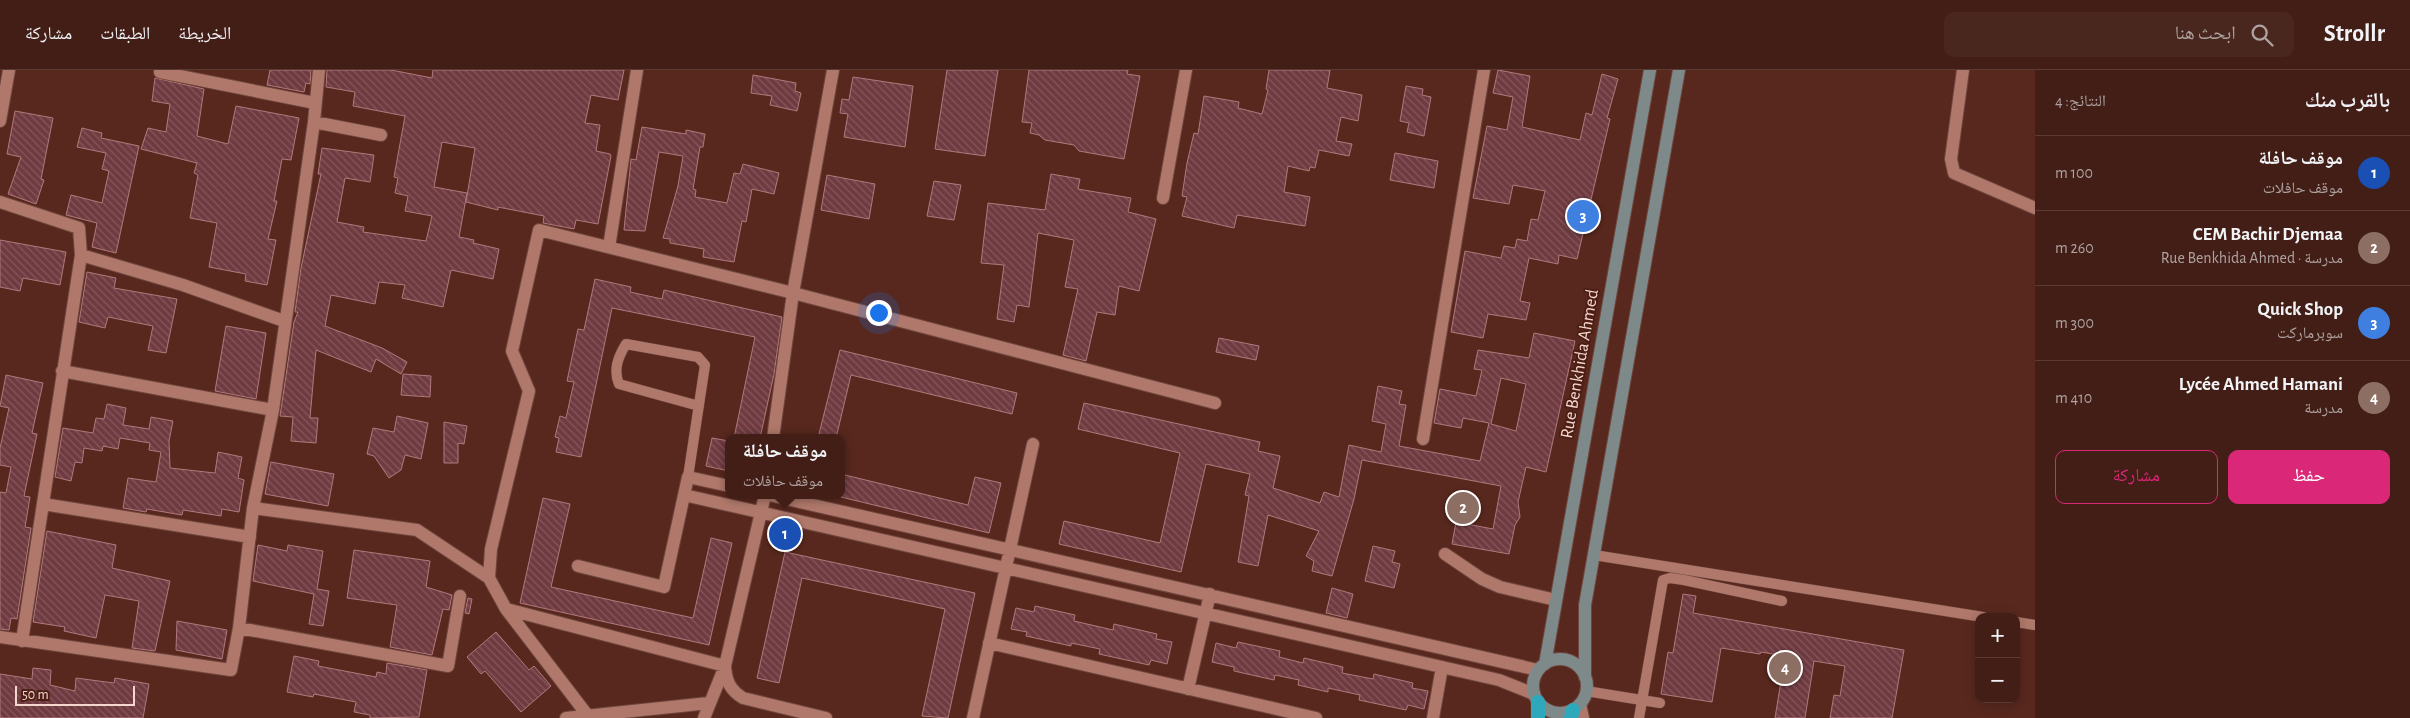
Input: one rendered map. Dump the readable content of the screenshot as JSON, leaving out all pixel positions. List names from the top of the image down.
{
  "streets": {
    "main road": ["Rue Benkhida Ahmed"]
  },
  "scale_bar": "50 m",
  "page": {
    "header": "Strollr",
    "search": "ابحث هنا",
    "nav": ["الخريطة", "الطبقات", "مشاركة"],
    "heading": ["بالقرب منك", "النتائج: 4"],
    "list": [
      {
        "mark": "1",
        "name": "موقف حافلة",
        "note": "موقف حافلات",
        "value": "100 m"
      },
      {
        "mark": "2",
        "name": "CEM Bachir Djemaa",
        "note": "مدرسة · Rue Benkhida Ahmed",
        "value": "260 m"
      },
      {
        "mark": "3",
        "name": "Quick Shop",
        "note": "سوبرماركت",
        "value": "300 m"
      },
      {
        "mark": "4",
        "name": "Lycée Ahmed Hamani",
        "note": "مدرسة",
        "value": "410 m"
      }
    ],
    "pins": [
      "3",
      "2",
      "1",
      "4"
    ],
    "popup": ["موقف حافلة", "موقف حافلات"],
    "buttons": ["حفظ", "مشاركة"],
    "map_buttons": ["+", "−"],
    "scale": "50 m"
  }
}
